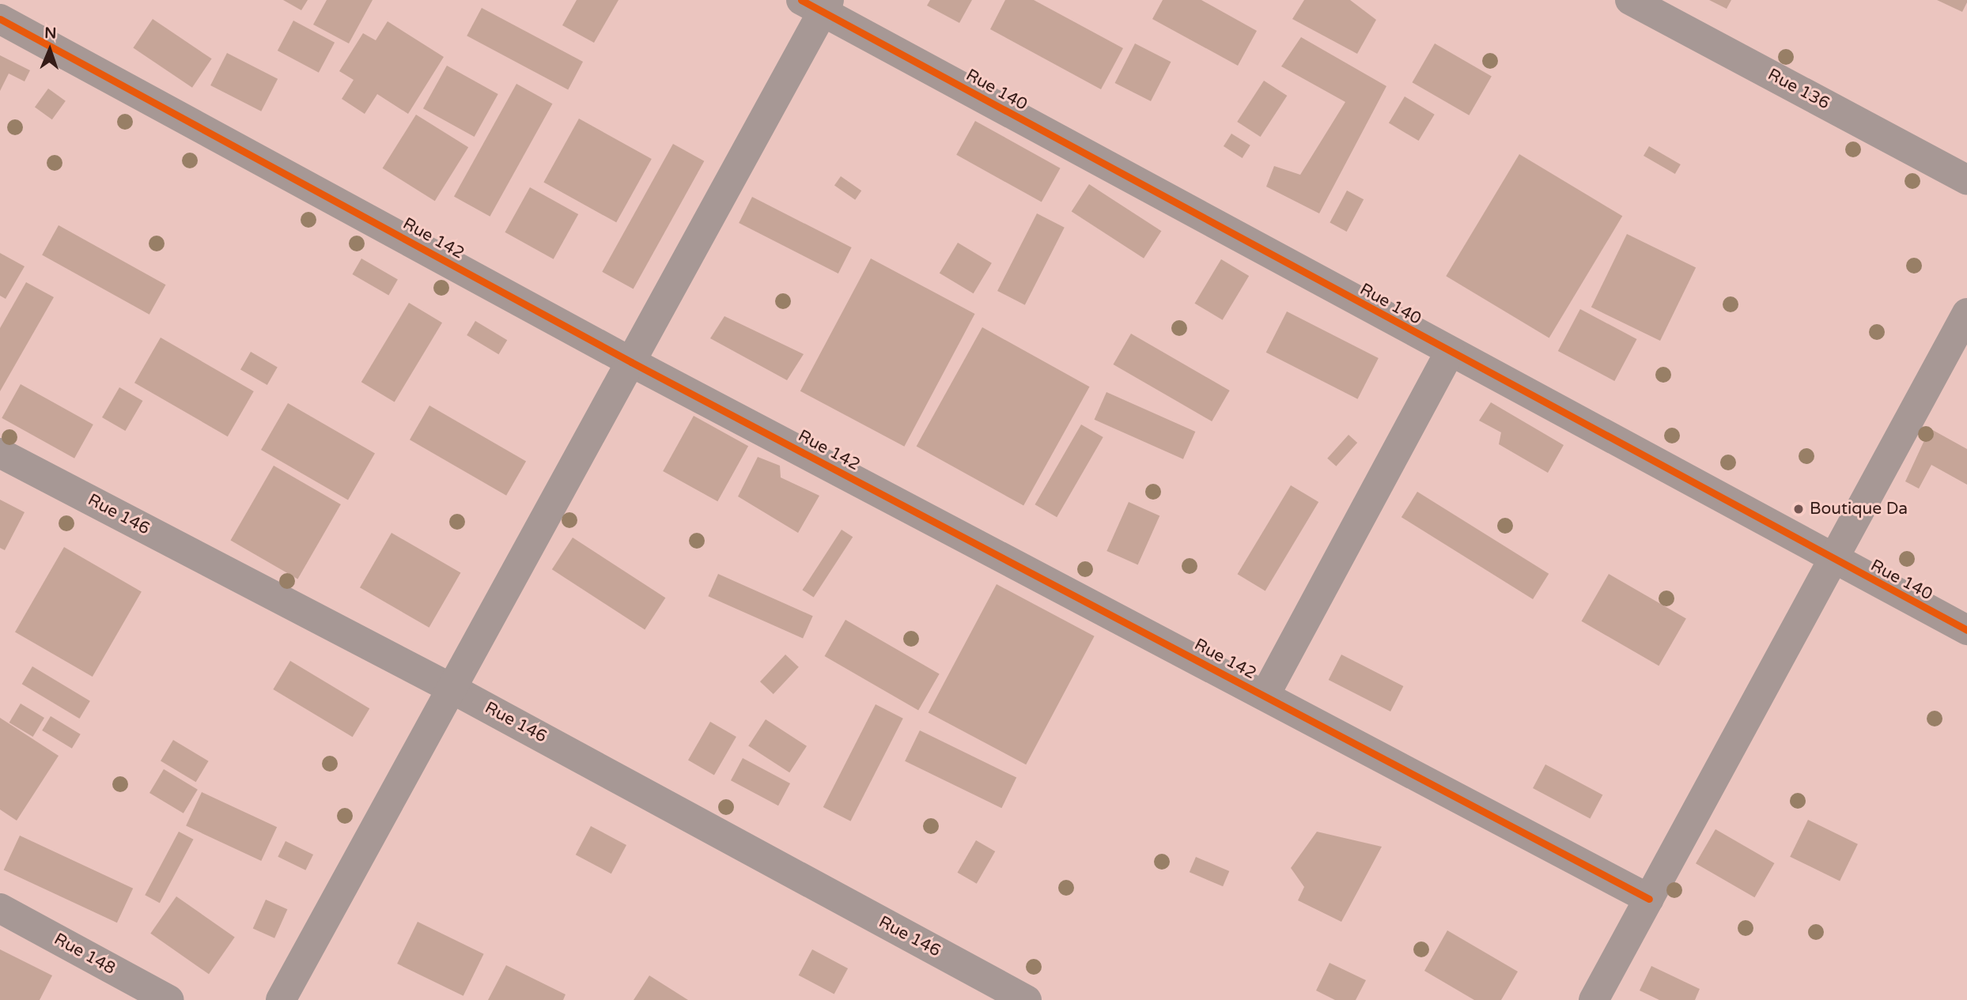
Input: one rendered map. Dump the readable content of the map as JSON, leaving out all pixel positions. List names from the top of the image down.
{
  "streets": {
    "street": [
      "Rue 136",
      "Rue 140",
      "Rue 142",
      "Rue 146",
      "Rue 148"
    ]
  },
  "places": ["Boutique Da"],
  "north": "top"
}
